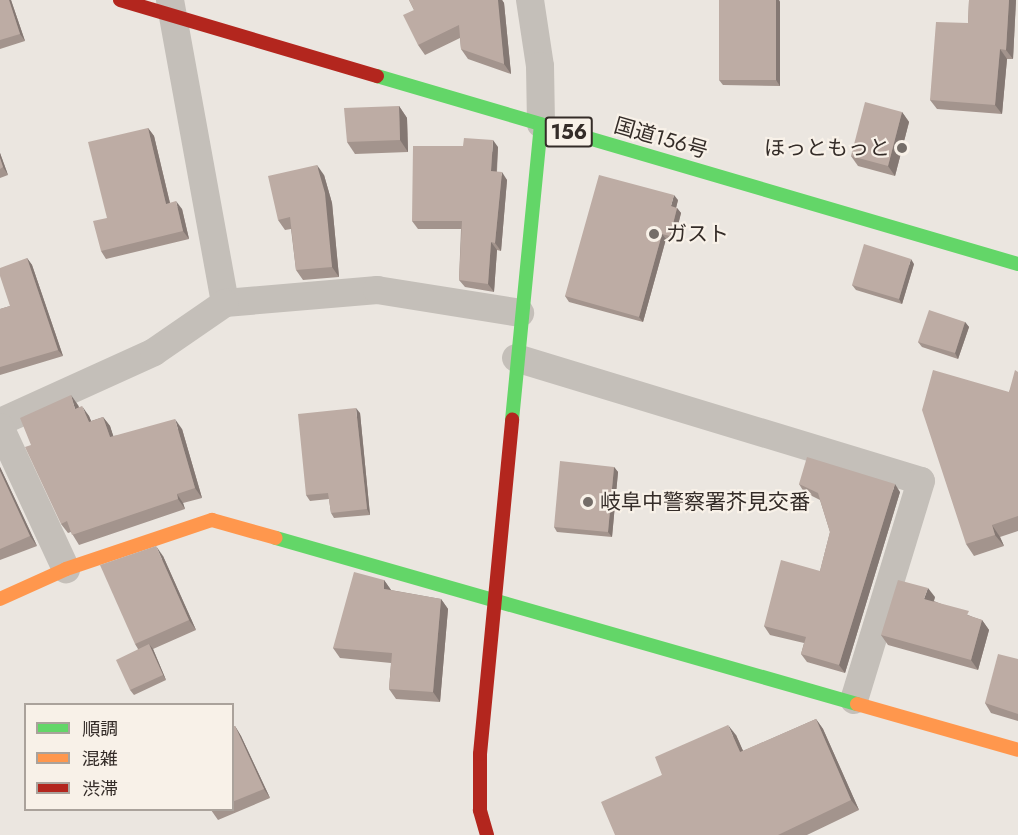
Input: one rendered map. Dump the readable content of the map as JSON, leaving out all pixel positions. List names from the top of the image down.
{
  "streets": {
    "main road": ["156", "国道156号"]
  },
  "places": ["ほっともっと", "ガスト", "岐阜中警察署芥見交番"],
  "legend": ["順調", "混雑", "渋滞"]
}
